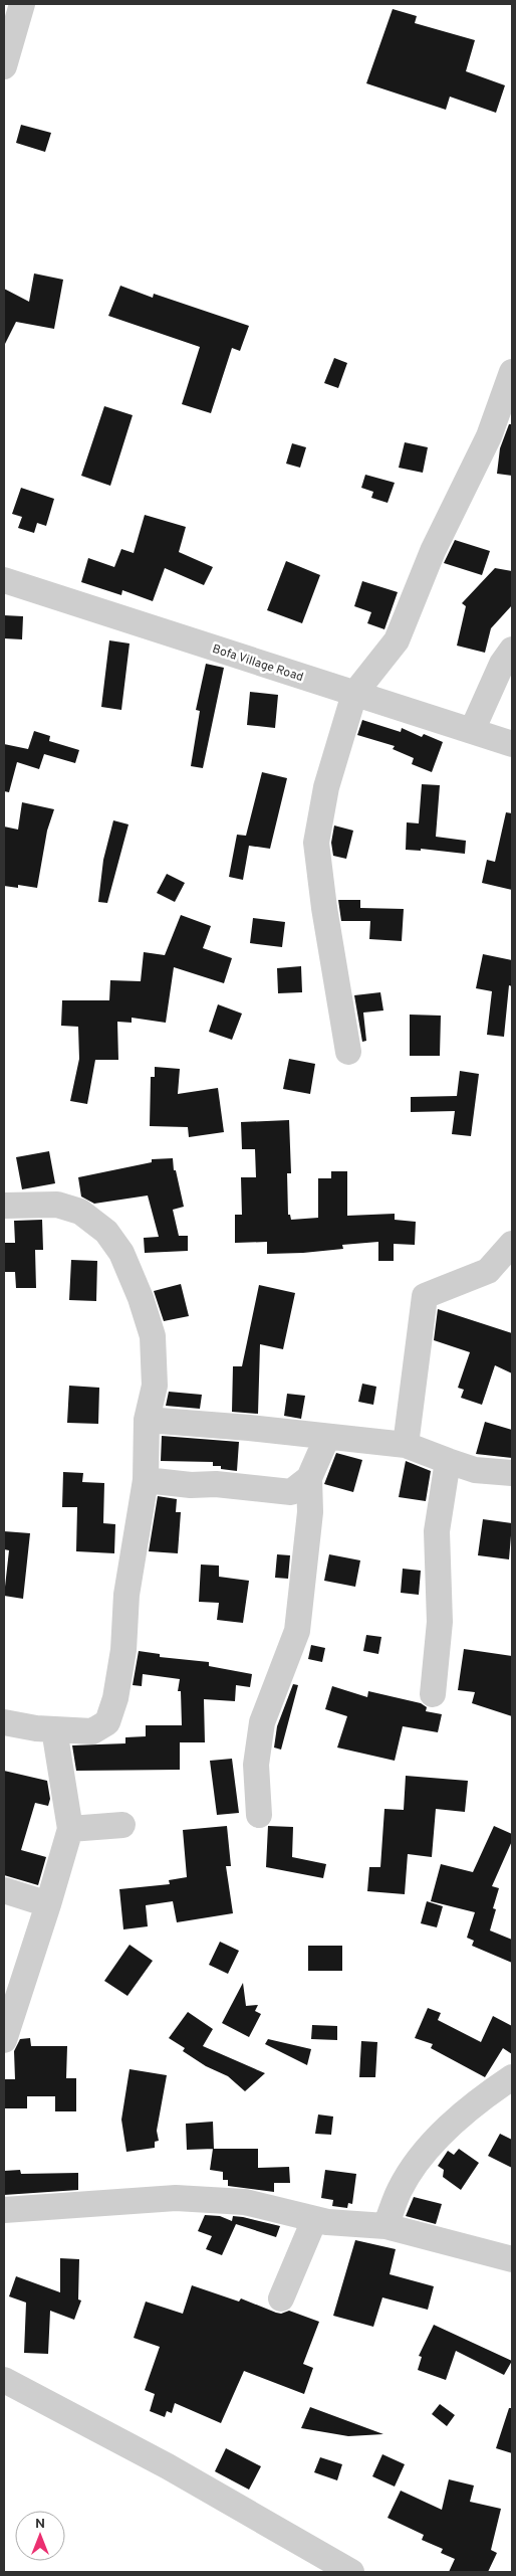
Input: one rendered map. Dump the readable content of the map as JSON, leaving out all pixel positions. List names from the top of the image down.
{
  "streets": {
    "street": ["Bofa Village Road"]
  },
  "north": "top"
}
